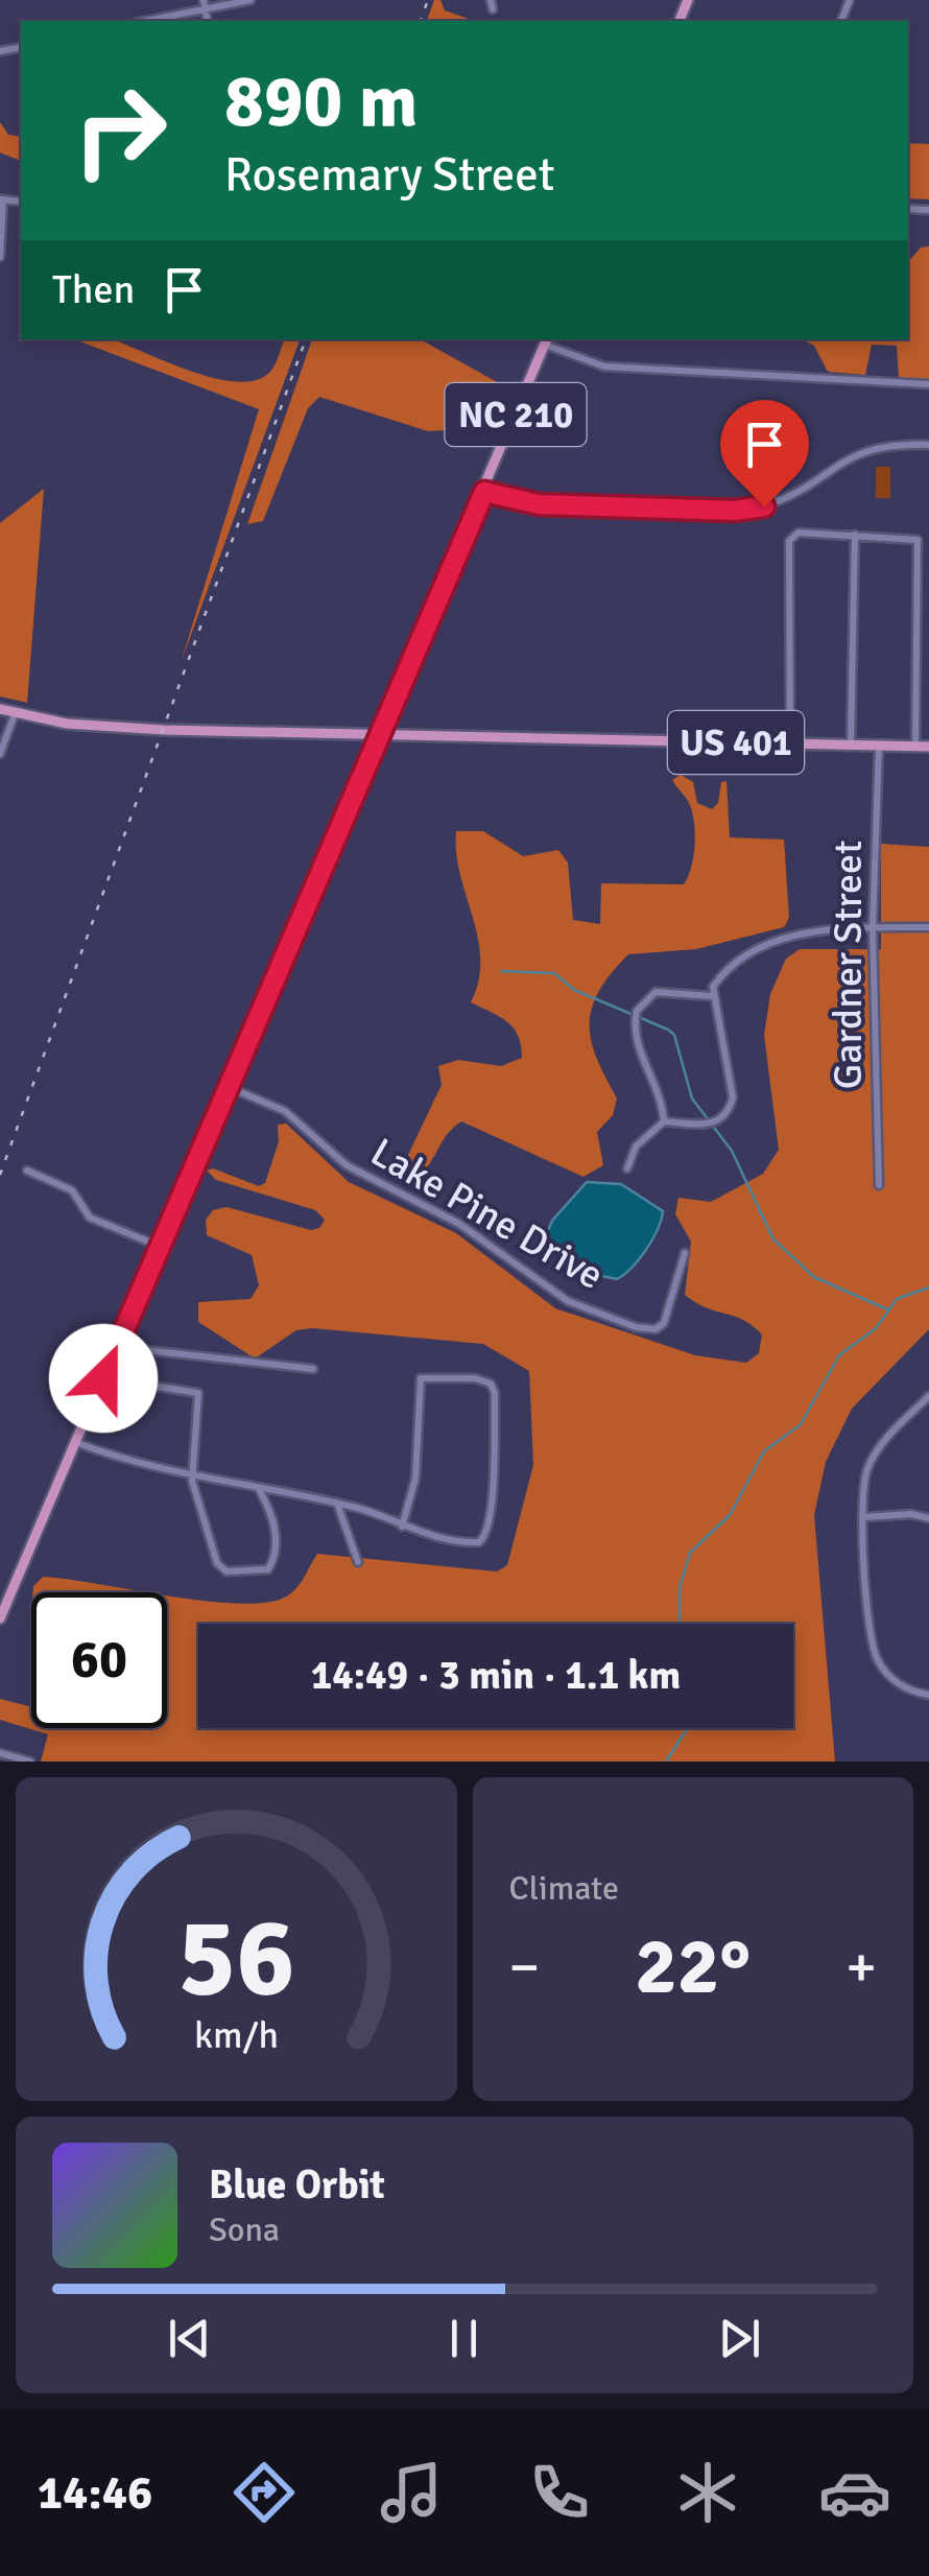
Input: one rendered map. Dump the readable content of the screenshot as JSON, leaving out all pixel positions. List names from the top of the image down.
{
  "streets": {
    "main road": ["NC 210", "US 401"],
    "street": ["Gardner Street", "Lake Pine Drive"]
  },
  "crossings": [
    ["NC 210", "US 401"],
    ["NC 210", "Lake Pine Drive"],
    ["US 401", "Gardner Street"]
  ],
  "page": {
    "turn": ["890 m", "Rosemary Street"],
    "then": "Then",
    "limit": "60",
    "trip": "14:49 · 3 min · 1.1 km",
    "tile": "Climate",
    "heat": ["−", "22°", "+"],
    "song": ["Blue Orbit", "Sona"],
    "tabs": "14:46",
    "gauge": ["56", "km/h"]
  }
}
